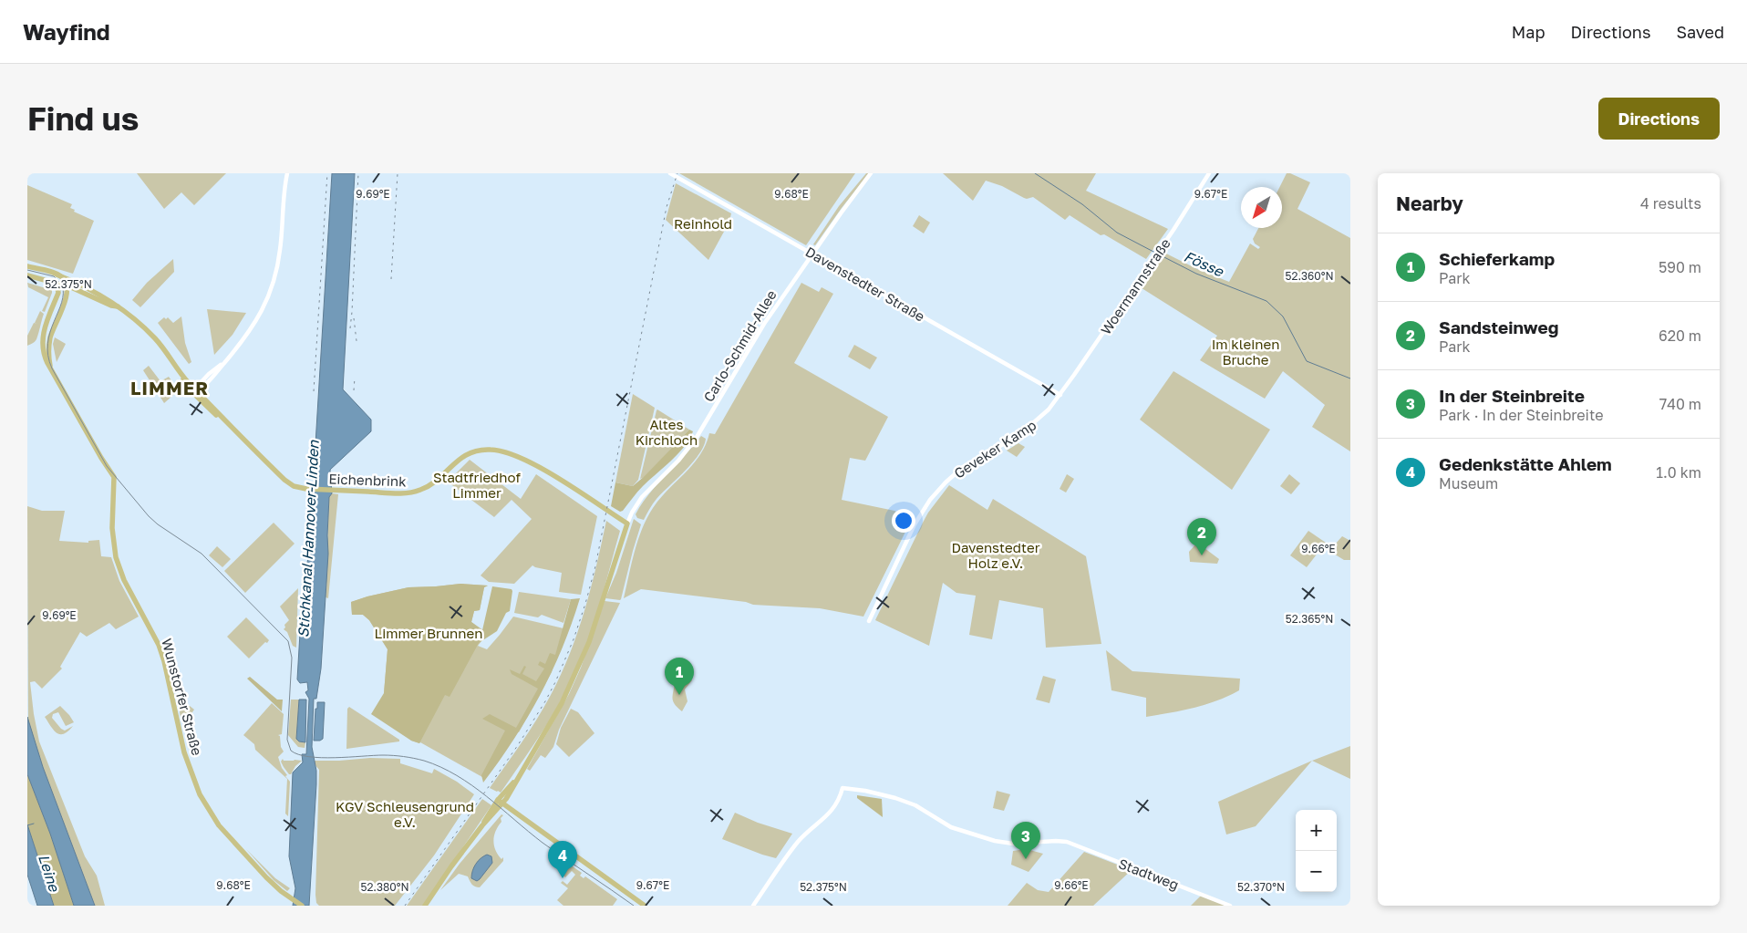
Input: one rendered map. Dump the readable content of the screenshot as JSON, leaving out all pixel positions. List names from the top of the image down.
{
  "streets": {
    "main road": ["Carlo-Schmid-Allee", "Eichenbrink", "Wunstorfer Straße"],
    "street": [
      "Davenstedter Straße",
      "Woermannstraße",
      "Geveker Kamp",
      "Stadtweg"
    ]
  },
  "crossings": [
    ["Davenstedter Straße", "Woermannstraße"],
    ["Davenstedter Straße", "Carlo-Schmid-Allee"],
    ["Davenstedter Straße", "Geveker Kamp"],
    ["Woermannstraße", "Geveker Kamp"],
    ["Carlo-Schmid-Allee", "Eichenbrink"]
  ],
  "districts": ["LIMMER"],
  "water": ["Fösse", "Stichkanal Hannover-Linden", "Leine"],
  "parks": [
    "Reinhold",
    "Im kleinen Bruche",
    "Altes Kirchloch",
    "Stadtfriedhof Limmer",
    "Davenstedter Holz e.V.",
    "Limmer Brunnen",
    "KGV Schleusengrund e.V."
  ],
  "north": "bottom left",
  "page": {
    "header": "Wayfind",
    "nav": ["Map", "Directions", "Saved"],
    "buttons": "Directions",
    "title": "Find us",
    "heading": ["Nearby", "4 results"],
    "list": [
      {
        "mark": "1",
        "name": "Schieferkamp",
        "note": "Park",
        "value": "590 m"
      },
      {
        "mark": "2",
        "name": "Sandsteinweg",
        "note": "Park",
        "value": "620 m"
      },
      {
        "mark": "3",
        "name": "In der Steinbreite",
        "note": "Park · In der Steinbreite",
        "value": "740 m"
      },
      {
        "mark": "4",
        "name": "Gedenkstätte Ahlem",
        "note": "Museum",
        "value": "1.0 km"
      }
    ],
    "pins": [
      "2",
      "1",
      "3",
      "4"
    ],
    "map_buttons": ["+", "−"]
  },
  "coordinates": [
    "9.69°E",
    "9.68°E",
    "9.67°E",
    "52.360°N",
    "52.375°N",
    "9.66°E",
    "52.365°N",
    "52.380°N",
    "52.370°N"
  ]
}
